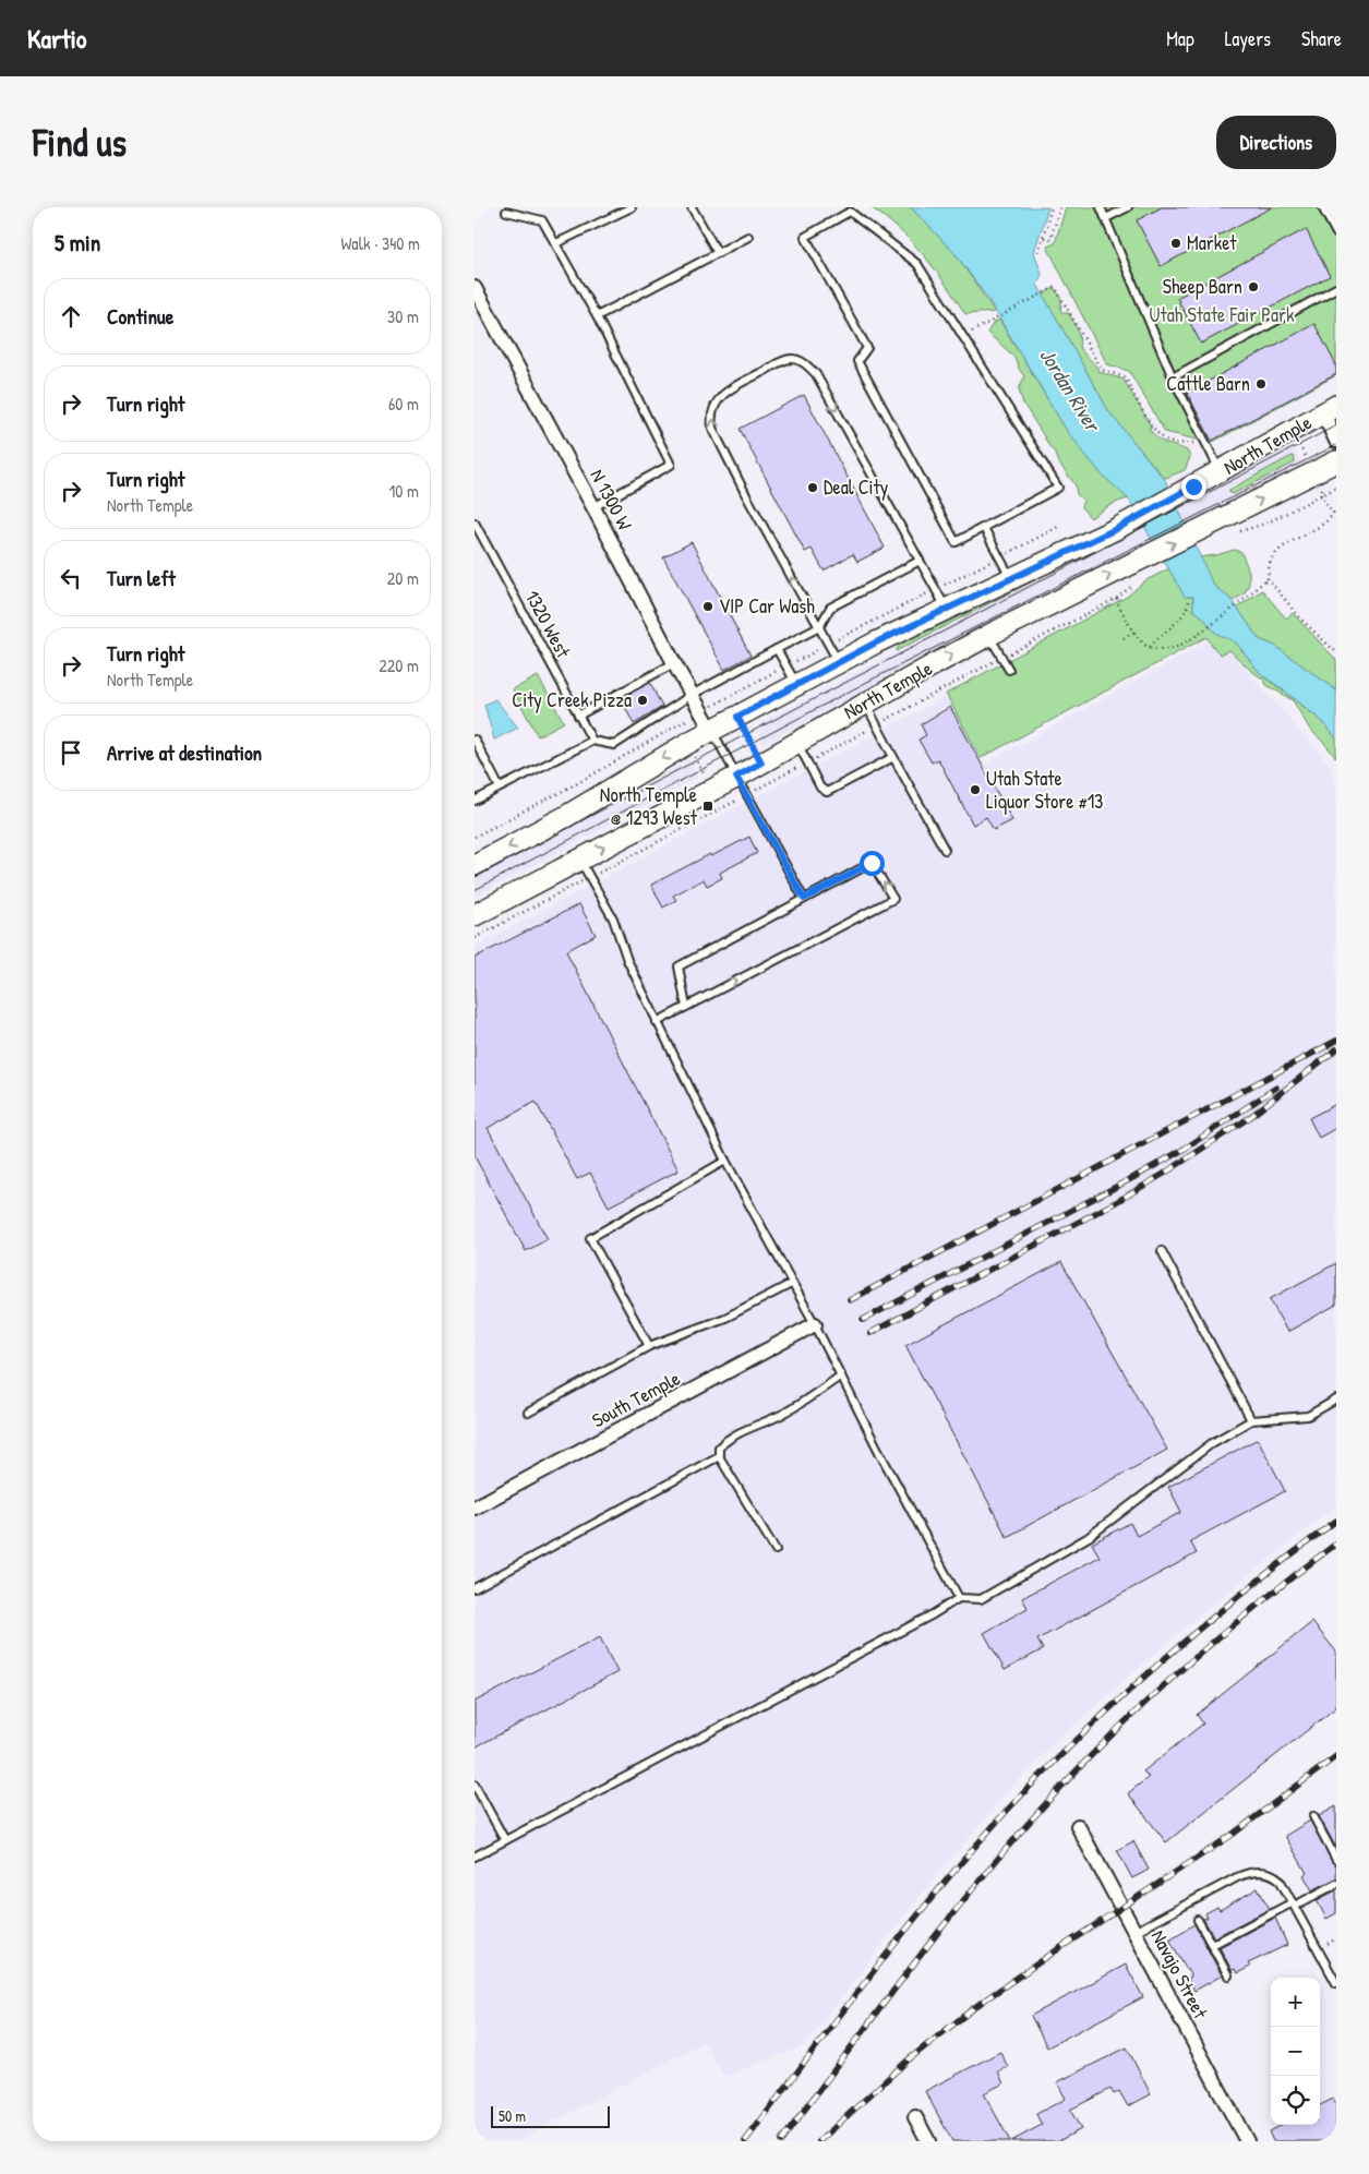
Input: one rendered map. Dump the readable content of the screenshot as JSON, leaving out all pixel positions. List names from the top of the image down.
{
  "streets": {
    "main road": ["North Temple"],
    "street": ["N 1300 W", "South Temple", "Navajo Street"],
    "lane": ["1320 West"]
  },
  "crossings": [
    ["North Temple", "N 1300 W"]
  ],
  "water": ["Jordan River"],
  "parks": ["Utah State Fair Park"],
  "places": {
    "other": [
      "Market",
      "Sheep Barn",
      "Cattle Barn",
      "Deal City",
      "VIP Car Wash",
      "City Creek Pizza",
      "Utah State Liquor Store #13"
    ],
    "transit": ["North Temple @ 1293 West"]
  },
  "scale_bar": "50 m",
  "page": {
    "header": "Kartio",
    "nav": ["Map", "Layers", "Share"],
    "buttons": "Directions",
    "title": "Find us",
    "heading": ["5 min", "Walk · 340 m"],
    "list": [
      ["Continue", "30 m"],
      ["Turn right", "60 m"],
      ["Turn right", "North Temple", "10 m"],
      ["Turn left", "20 m"],
      ["Turn right", "North Temple", "220 m"],
      "Arrive at destination"
    ],
    "map_buttons": ["+", "−"],
    "scale": "50 m"
  }
}
